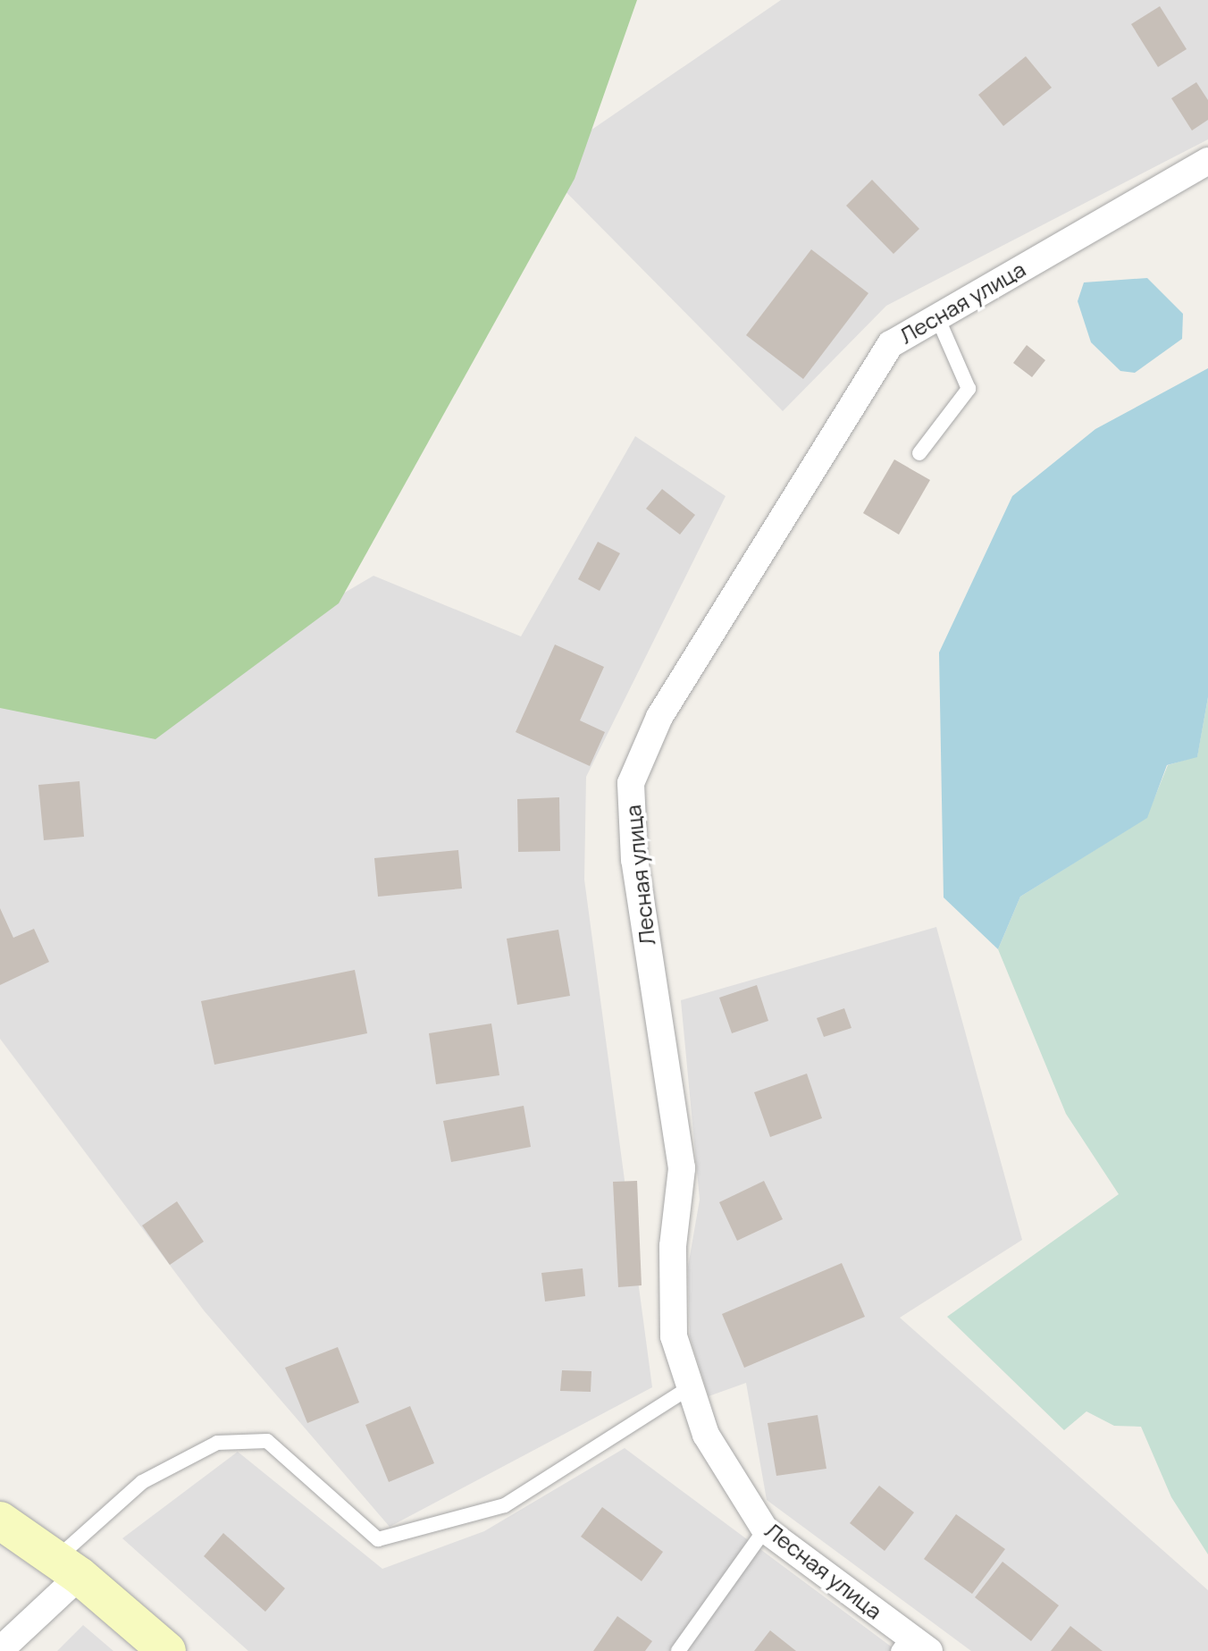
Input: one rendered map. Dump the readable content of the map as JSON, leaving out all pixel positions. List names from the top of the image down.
{
  "streets": {
    "street": ["Лесная улица"]
  }
}
